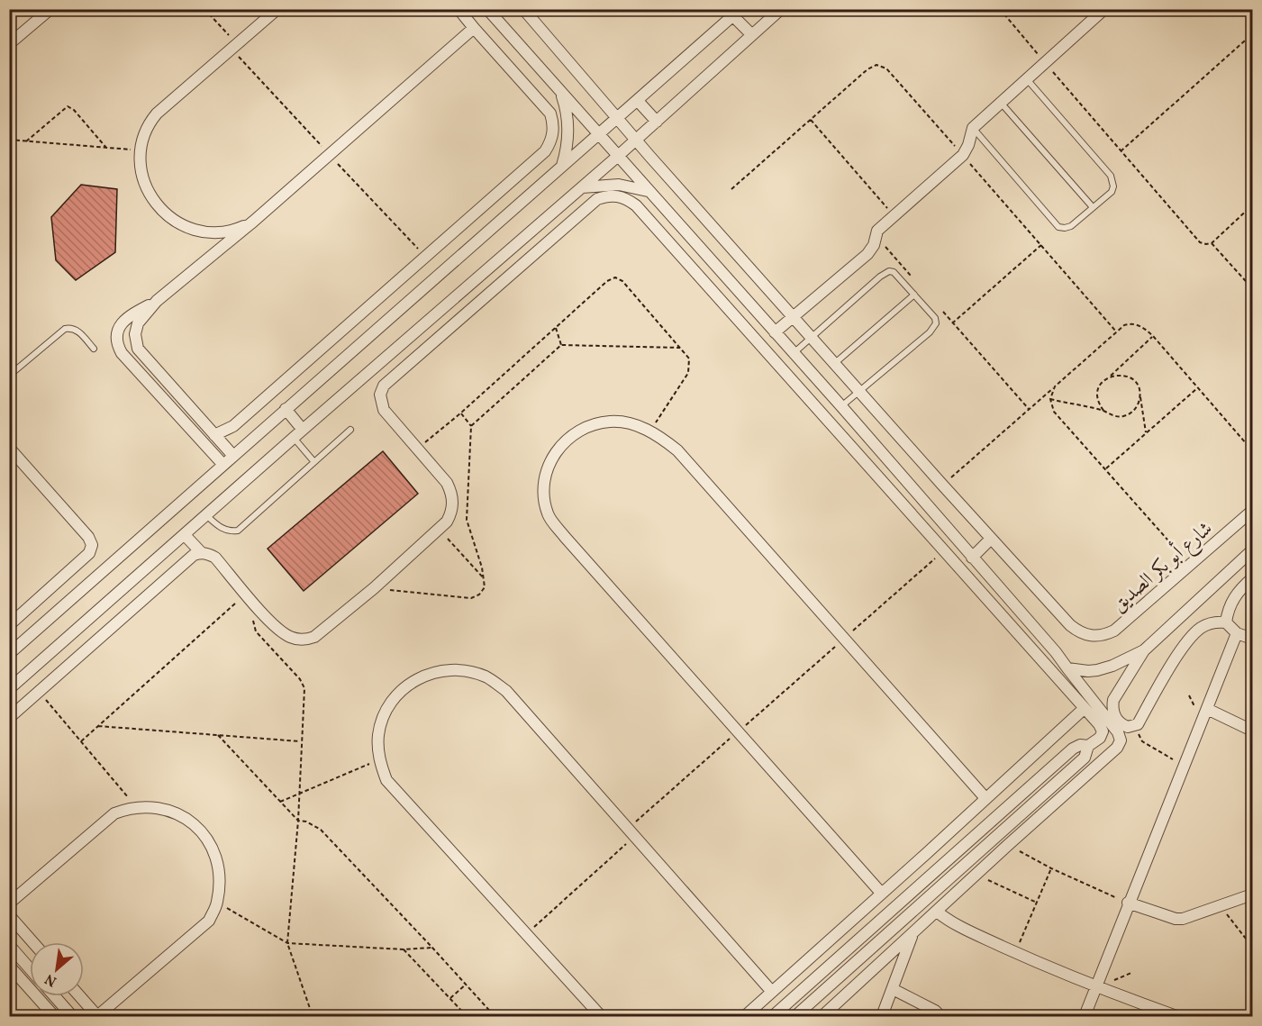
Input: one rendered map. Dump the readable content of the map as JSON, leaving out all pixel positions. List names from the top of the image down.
{
  "streets": {
    "street": ["شارع أبو بكر الصديق"]
  },
  "north": "bottom left"
}
